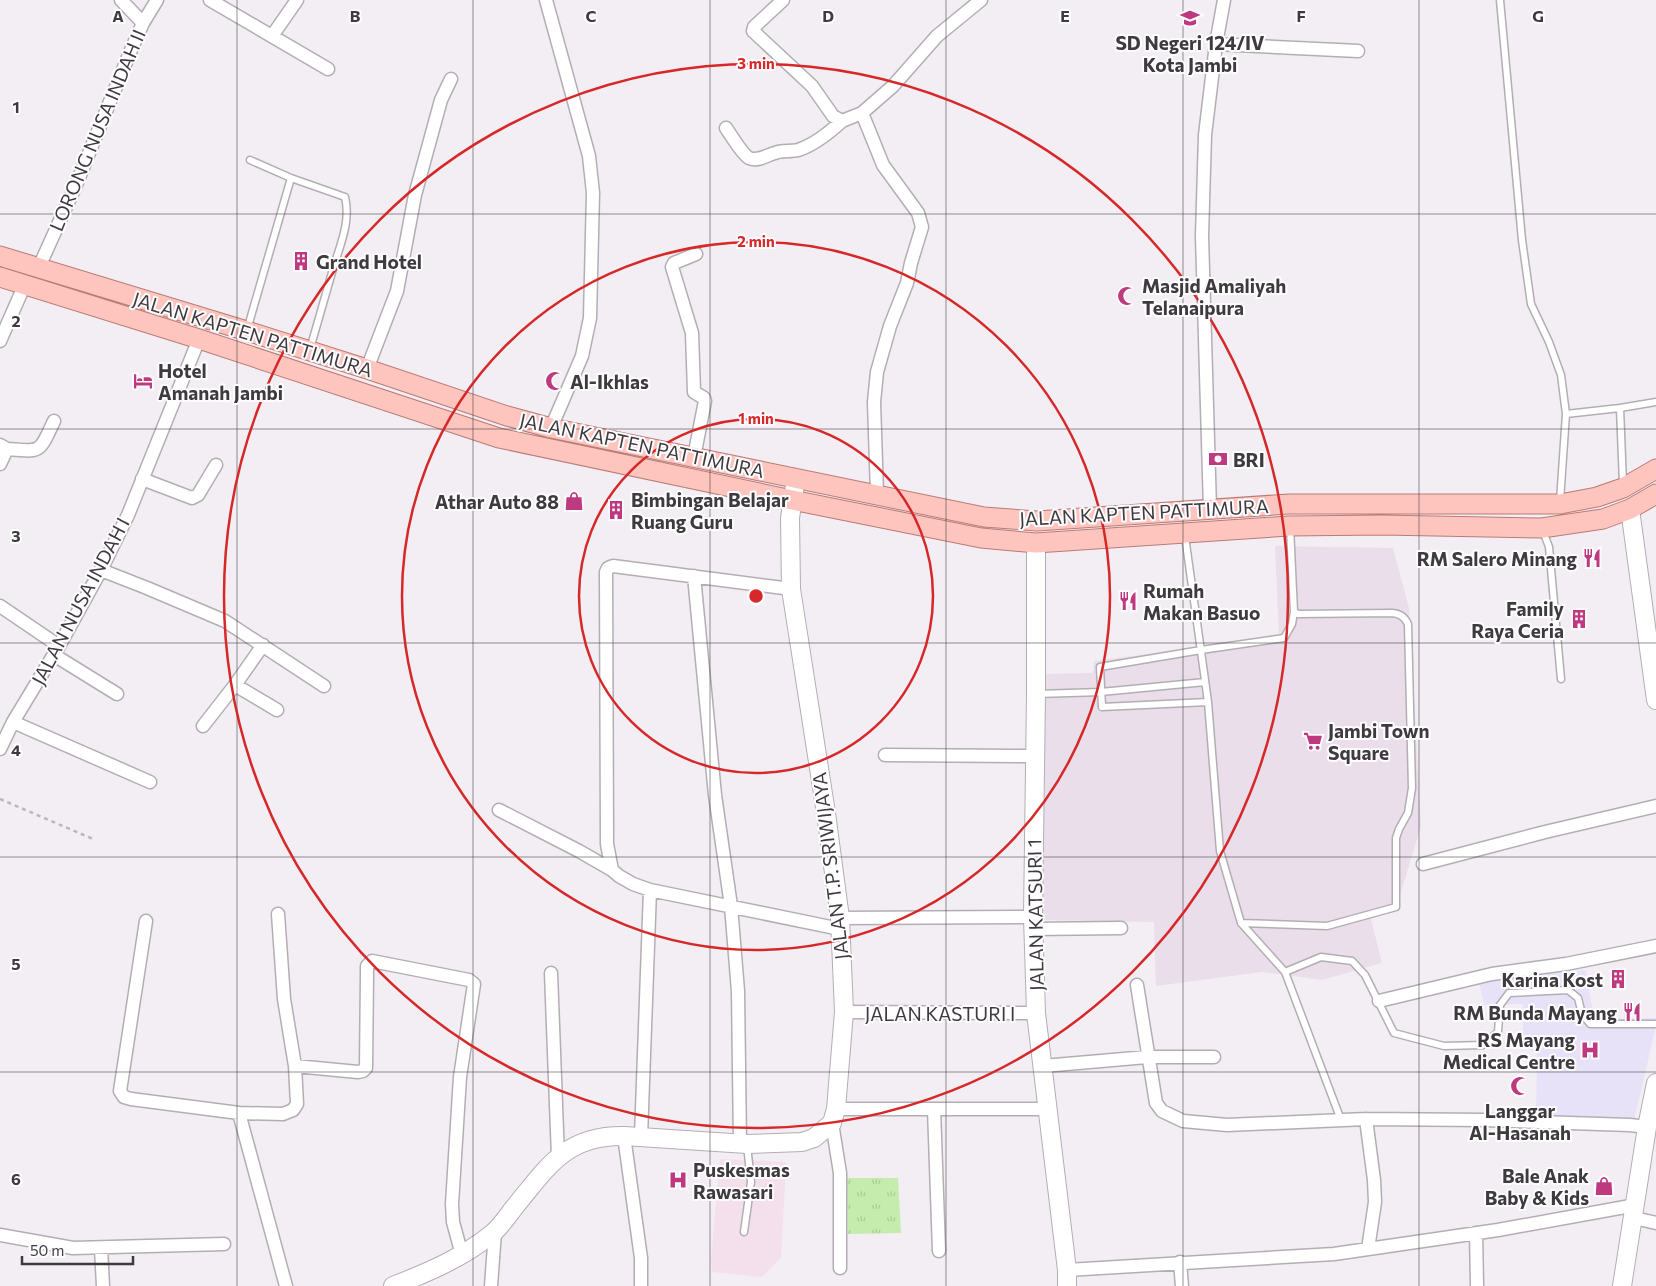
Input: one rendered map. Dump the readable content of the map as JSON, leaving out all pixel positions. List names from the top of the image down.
{
  "streets": {
    "main road": ["JALAN KAPTEN PATTIMURA", "JALAN T.P. SRIWIJAYA", "JALAN KATSURI 1"],
    "street": ["LORONG NUSA INDAH II", "JALAN NUSA INDAH I", "JALAN KASTURI I"]
  },
  "crossings": [
    ["LORONG NUSA INDAH II", "JALAN KAPTEN PATTIMURA"],
    ["JALAN KAPTEN PATTIMURA", "JALAN NUSA INDAH I"],
    ["JALAN KAPTEN PATTIMURA", "JALAN T.P. SRIWIJAYA"],
    ["JALAN KAPTEN PATTIMURA", "JALAN KATSURI 1"],
    ["JALAN T.P. SRIWIJAYA", "JALAN KASTURI I"],
    ["JALAN KATSURI 1", "JALAN KASTURI I"]
  ],
  "places": {
    "school or university": ["SD Negeri 124/IV Kota Jambi"],
    "building": [
      "Grand Hotel",
      "Bimbingan Belajar Ruang Guru",
      "Family Raya Ceria",
      "Karina Kost"
    ],
    "mosque": ["Masjid Amaliyah Telanaipura", "Al-Ikhlas", "Langgar Al-Hasanah"],
    "hotel": ["Hotel Amanah Jambi"],
    "bank": ["BRI"],
    "shop": ["Athar Auto 88", "Bale Anak Baby & Kids"],
    "restaurant": ["RM Salero Minang", "Rumah Makan Basuo", "RM Bunda Mayang"],
    "supermarket": ["Jambi Town Square"],
    "hospital": ["RS Mayang Medical Centre", "Puskesmas Rawasari"]
  },
  "scale_bar": "50 m",
  "grid": {
    "columns": [
      "A",
      "B",
      "C",
      "D",
      "E",
      "F",
      "G"
    ],
    "rows": [
      "1",
      "2",
      "3",
      "4",
      "5",
      "6"
    ]
  },
  "rings": ["3 min", "2 min", "1 min"]
}
